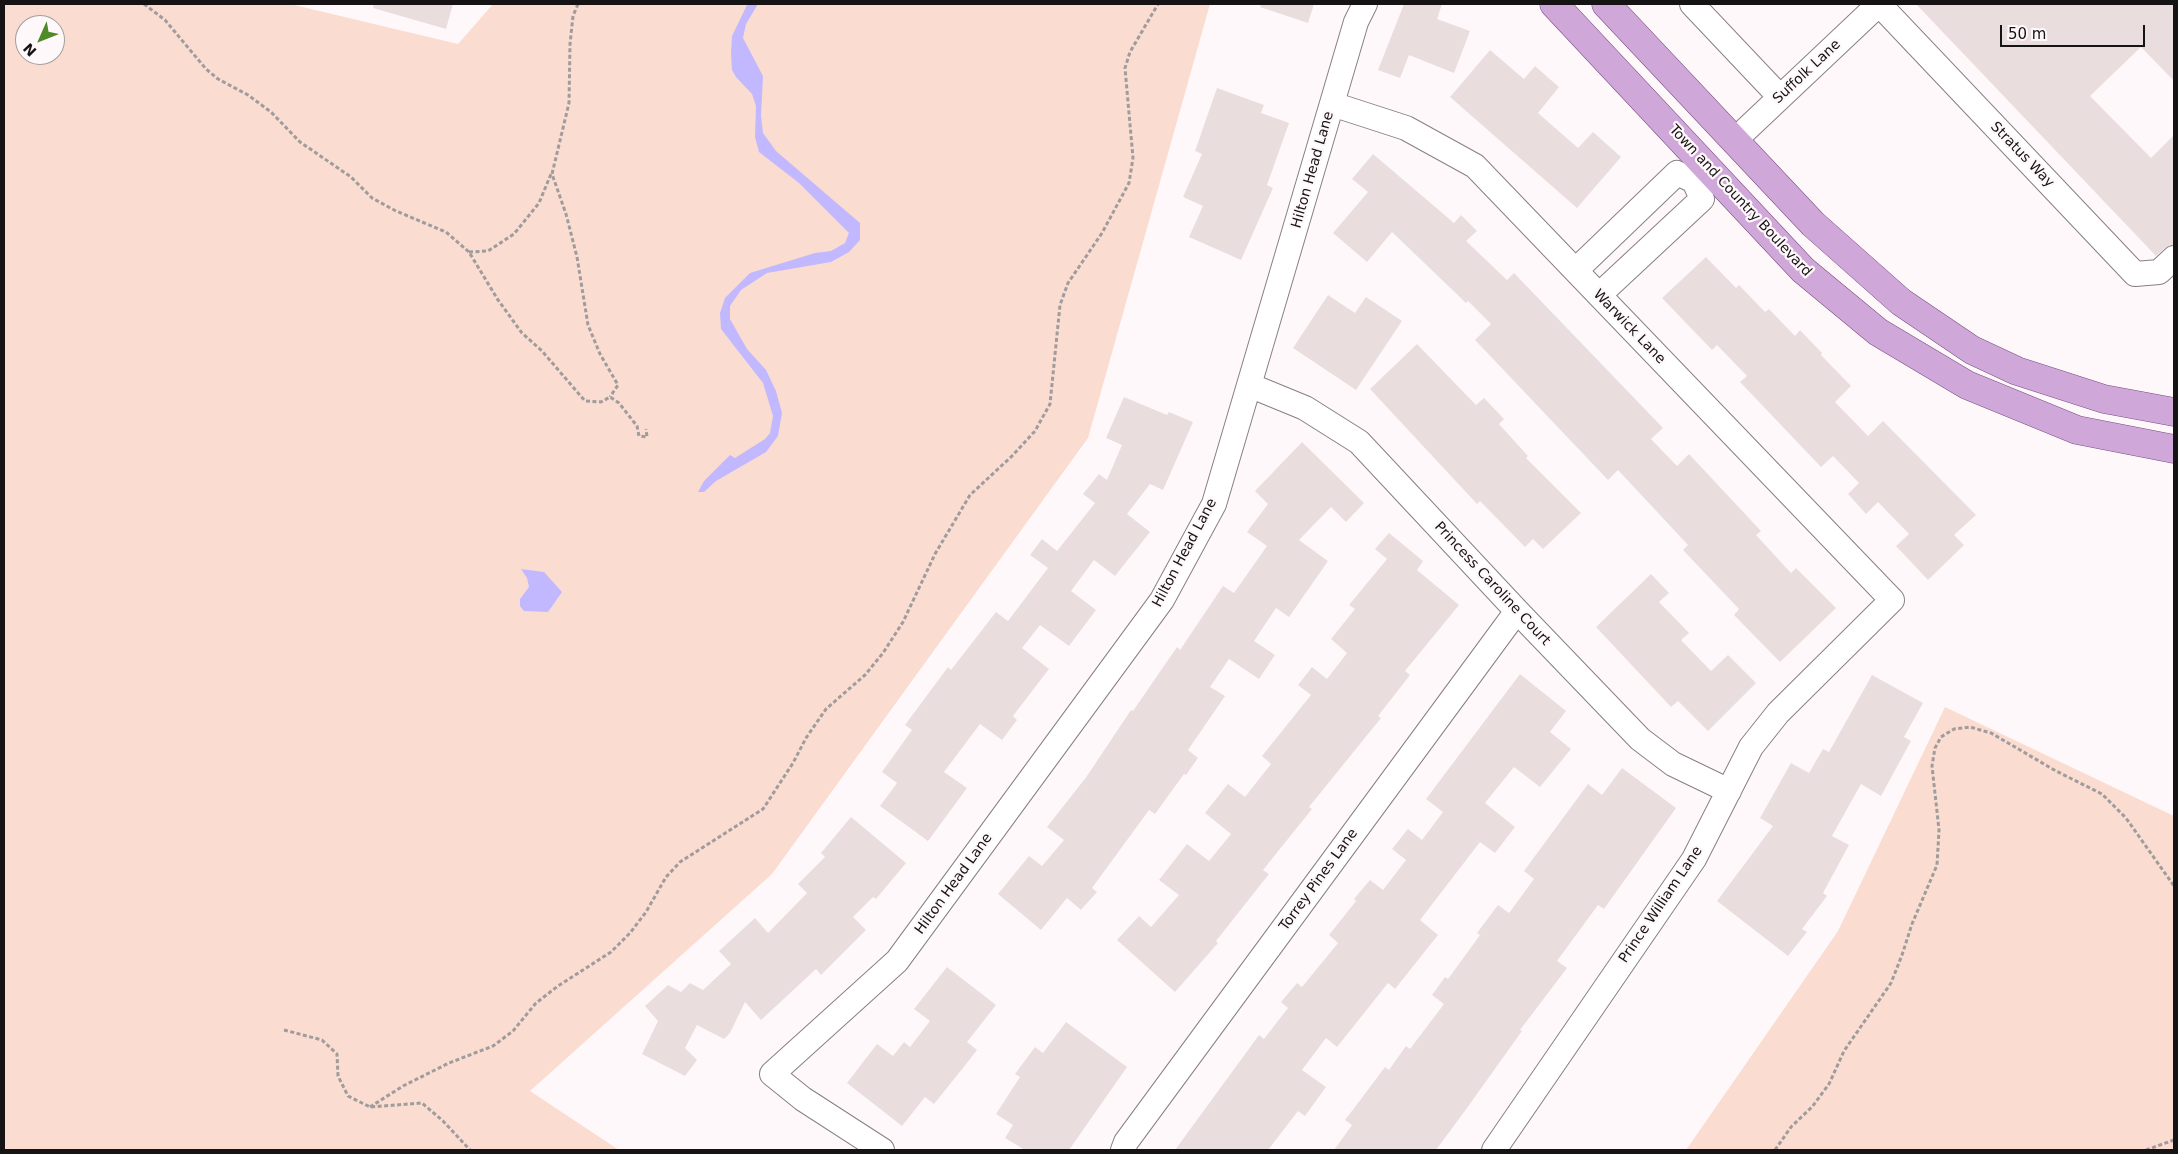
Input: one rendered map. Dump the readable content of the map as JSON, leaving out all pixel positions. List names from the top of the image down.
{
  "streets": {
    "main road": ["Town and Country Boulevard"],
    "street": [
      "Suffolk Lane",
      "Stratus Way",
      "Hilton Head Lane",
      "Warwick Lane",
      "Princess Caroline Court",
      "Torrey Pines Lane",
      "Prince William Lane"
    ]
  },
  "crossings": [
    ["Suffolk Lane", "Stratus Way"],
    ["Hilton Head Lane", "Warwick Lane"],
    ["Hilton Head Lane", "Princess Caroline Court"],
    ["Warwick Lane", "Prince William Lane"],
    ["Princess Caroline Court", "Torrey Pines Lane"],
    ["Princess Caroline Court", "Prince William Lane"]
  ],
  "scale_bar": "50 m",
  "north": "bottom left"
}
